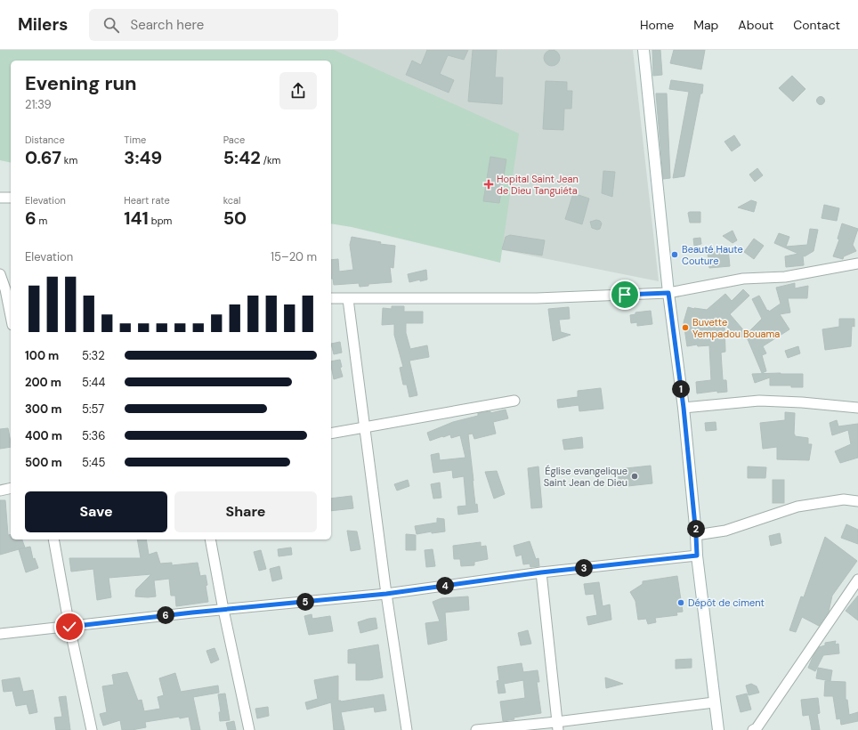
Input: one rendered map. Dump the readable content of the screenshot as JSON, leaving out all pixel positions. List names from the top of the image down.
{
  "places": {
    "health": ["Hopital Saint Jean de Dieu Tanguiéta"],
    "other": [
      "Beauté Haute Couture",
      "Buvette Yempadou Bouama",
      "Église evangelique Saint Jean de Dieu",
      "Dépôt de ciment"
    ]
  },
  "page": {
    "header": "Milers",
    "search": "Search here",
    "nav": [
      "Home",
      "Map",
      "About",
      "Contact"
    ],
    "heading": ["Evening run", "21:39"],
    "stats": [
      ["Distance", "0.67 km"],
      ["Time", "3:49"],
      ["Pace", "5:42 /km"],
      ["Elevation", "6 m"],
      ["Heart rate", "141 bpm"],
      ["kcal", "50"]
    ],
    "chart": ["Elevation", "15–20 m"],
    "list": [
      {
        "name": "100 m",
        "note": "5:32"
      },
      {
        "name": "200 m",
        "note": "5:44"
      },
      {
        "name": "300 m",
        "note": "5:57"
      },
      {
        "name": "400 m",
        "note": "5:36"
      },
      {
        "name": "500 m",
        "note": "5:45"
      }
    ],
    "pins": [
      "1",
      "2",
      "3",
      "4",
      "5",
      "6"
    ],
    "buttons": ["Save", "Share"]
  }
}
